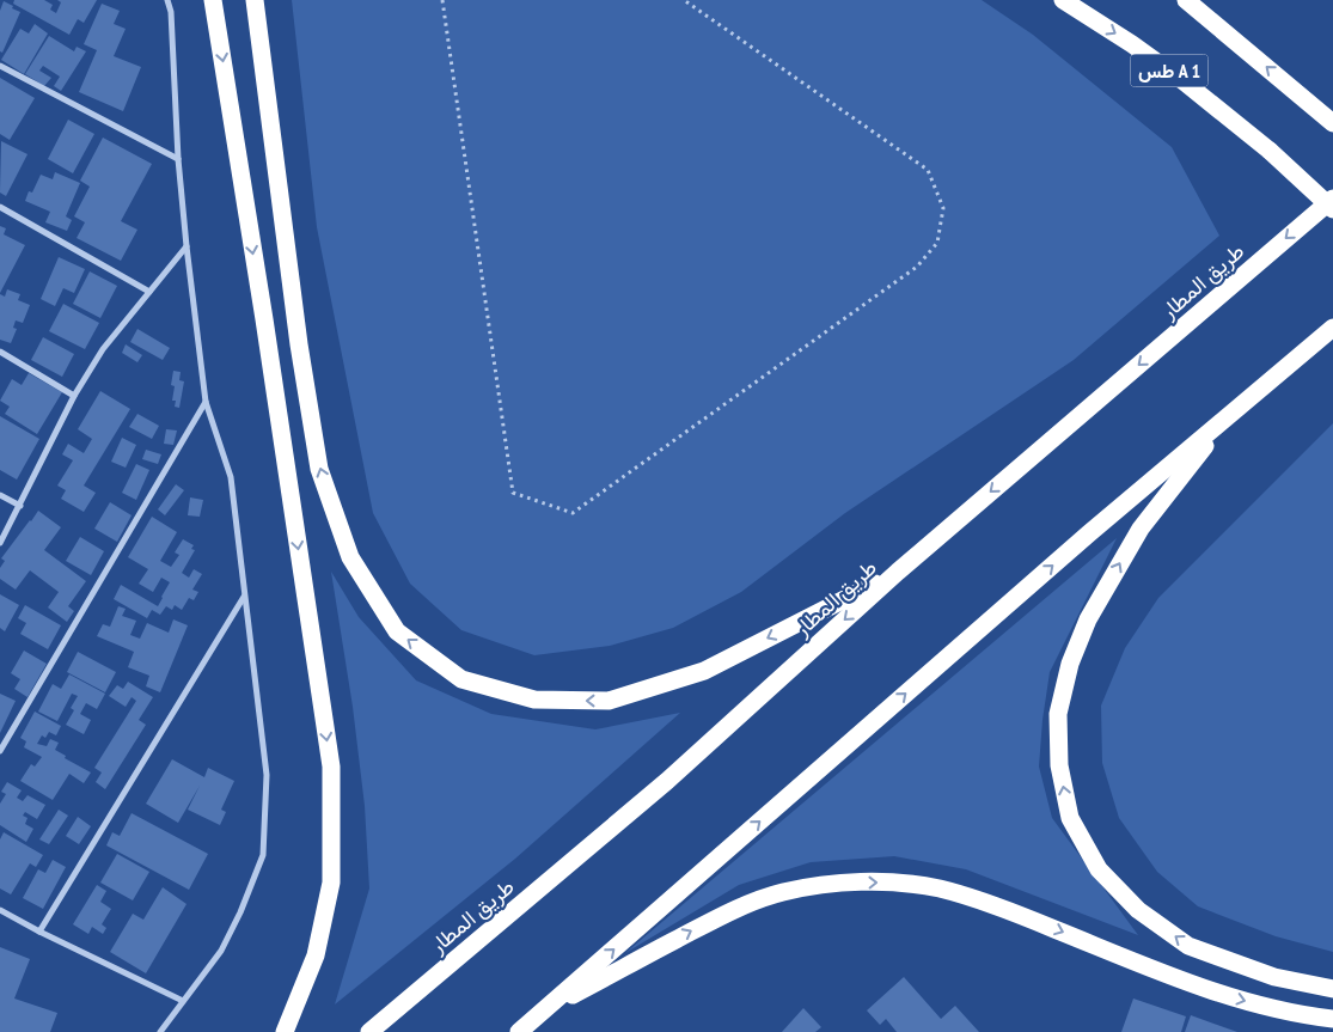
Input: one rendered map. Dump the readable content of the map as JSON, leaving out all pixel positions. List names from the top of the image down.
{
  "streets": {
    "highway": ["طس A 1", "طريق المطار"]
  }
}
